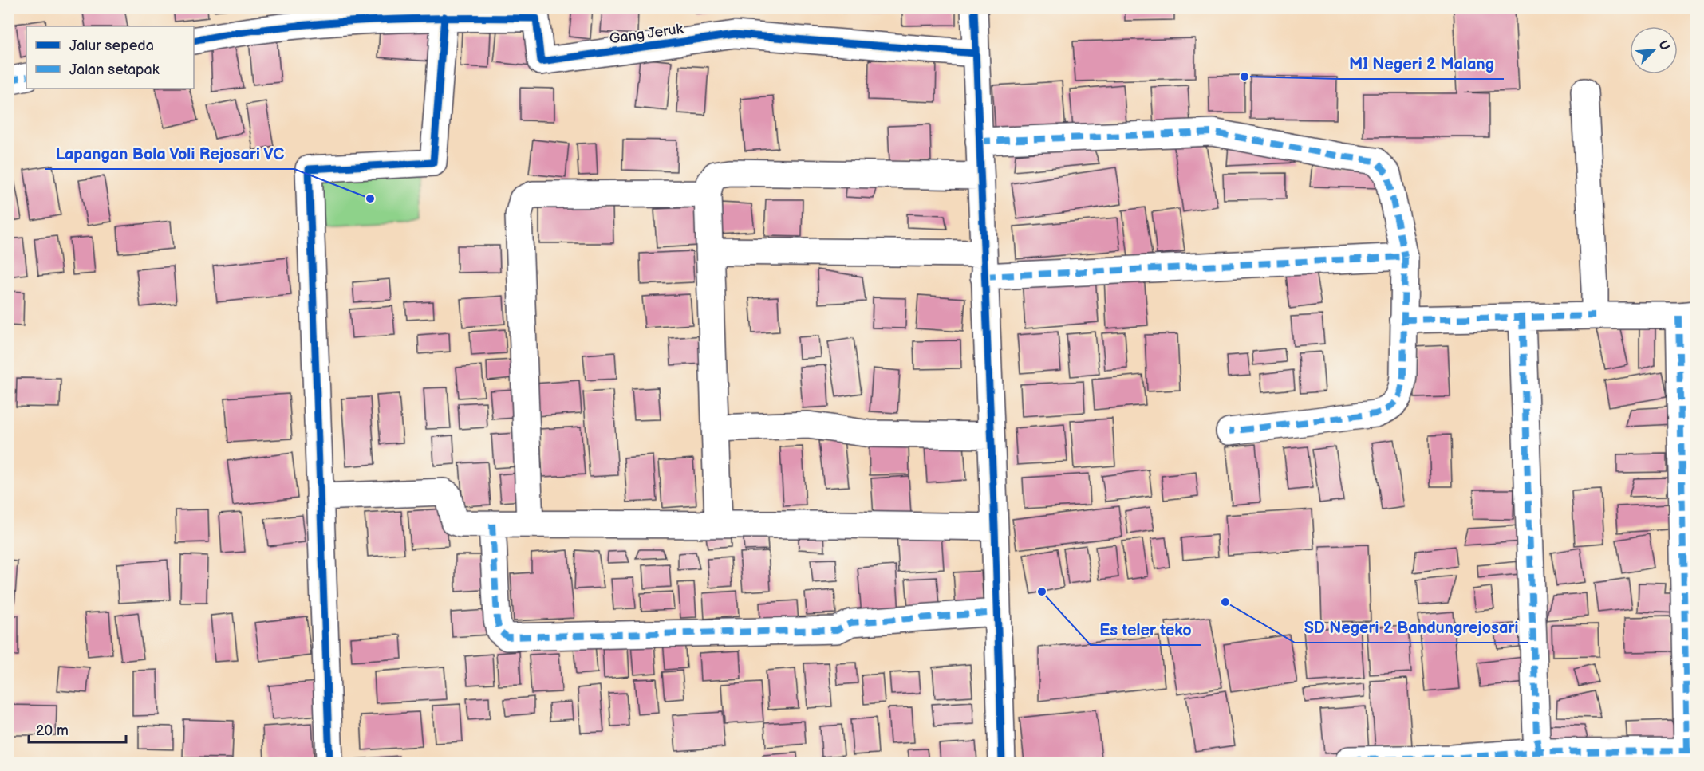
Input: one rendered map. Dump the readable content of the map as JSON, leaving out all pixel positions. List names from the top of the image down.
{
  "streets": {
    "street": ["Gang Jeruk"]
  },
  "places": [
    "MI Negeri 2 Malang",
    "Lapangan Bola Voli Rejosari VC",
    "Es teler teko",
    "SD Negeri 2 Bandungrejosari"
  ],
  "legend": ["Jalur sepeda", "Jalan setapak"],
  "scale_bar": "20 m",
  "north": "top right"
}
